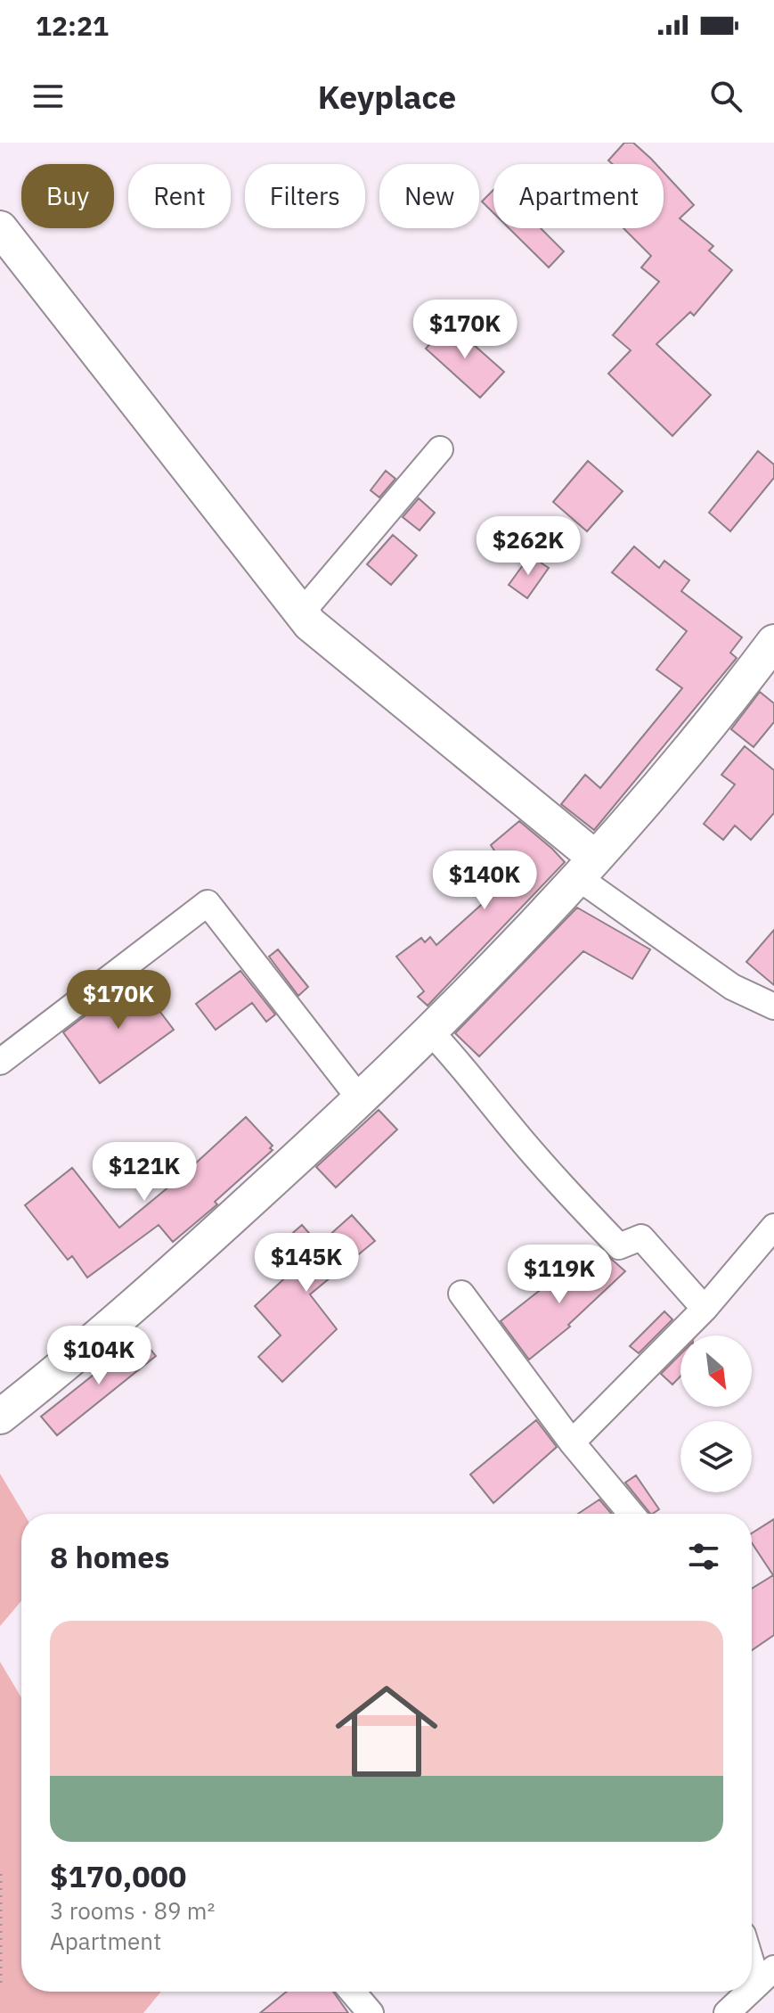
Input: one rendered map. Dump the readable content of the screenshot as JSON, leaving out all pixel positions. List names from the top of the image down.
{
  "north": "bottom right",
  "page": {
    "status": "12:21",
    "header": "Keyplace",
    "chip": [
      "Buy",
      "Rent",
      "Filters",
      "New",
      "Apartment"
    ],
    "price": [
      "$170K",
      "$262K",
      "$140K",
      "$170K",
      "$121K",
      "$145K",
      "$119K",
      "$104K"
    ],
    "heading": "8 homes",
    "list": [
      {
        "name": "$170,000",
        "note": "3 rooms · 89 m² · Apartment"
      }
    ]
  }
}
